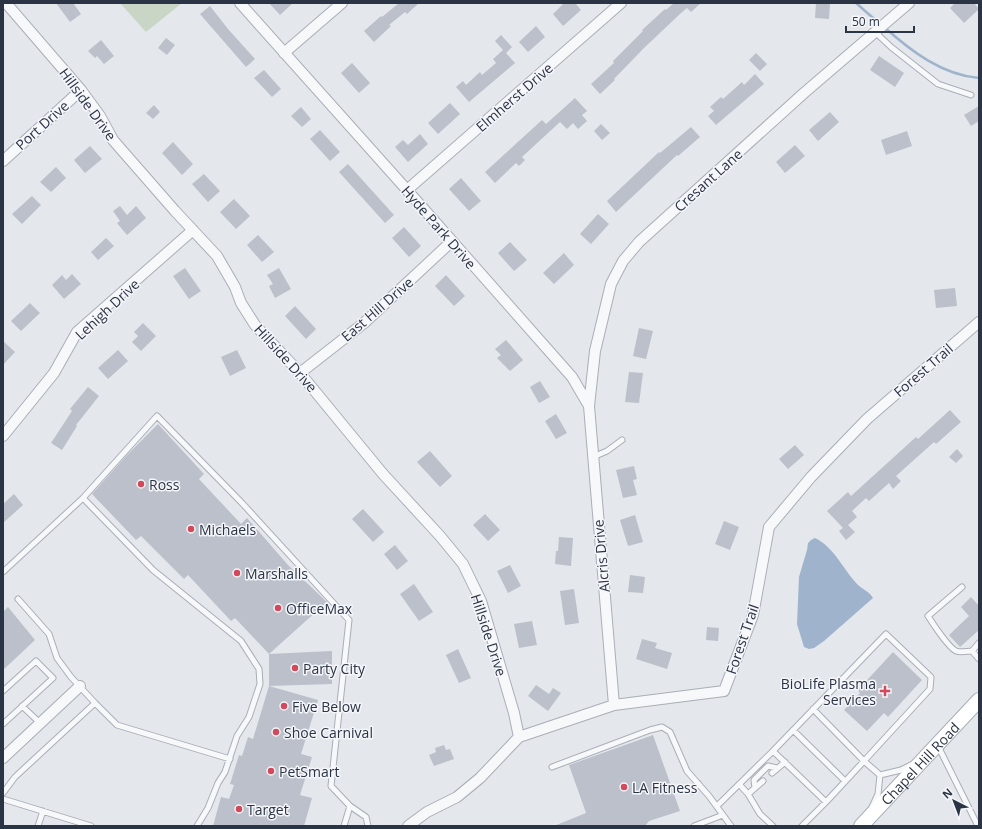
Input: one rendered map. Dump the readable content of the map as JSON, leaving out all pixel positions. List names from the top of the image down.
{
  "streets": {
    "main road": ["Chapel Hill Road"],
    "street": [
      "Elmherst Drive",
      "Hillside Drive",
      "Port Drive",
      "Cresant Lane",
      "Hyde Park Drive",
      "Lehigh Drive",
      "East Hill Drive",
      "Forest Trail",
      "Alcris Drive"
    ]
  },
  "crossings": [
    ["Elmherst Drive", "Hyde Park Drive"],
    ["Hillside Drive", "Port Drive"],
    ["Hillside Drive", "Lehigh Drive"],
    ["Hillside Drive", "East Hill Drive"],
    ["Hillside Drive", "Forest Trail"],
    ["Cresant Lane", "Hyde Park Drive"],
    ["Cresant Lane", "Alcris Drive"],
    ["Hyde Park Drive", "East Hill Drive"],
    ["Hyde Park Drive", "Alcris Drive"],
    ["Forest Trail", "Alcris Drive"]
  ],
  "places": {
    "other": [
      "Ross",
      "Michaels",
      "Marshalls",
      "OfficeMax",
      "Party City",
      "Five Below",
      "Shoe Carnival",
      "PetSmart",
      "LA Fitness",
      "Target"
    ],
    "health": ["BioLife Plasma Services"]
  },
  "scale_bar": "50 m",
  "north": "top left"
}
